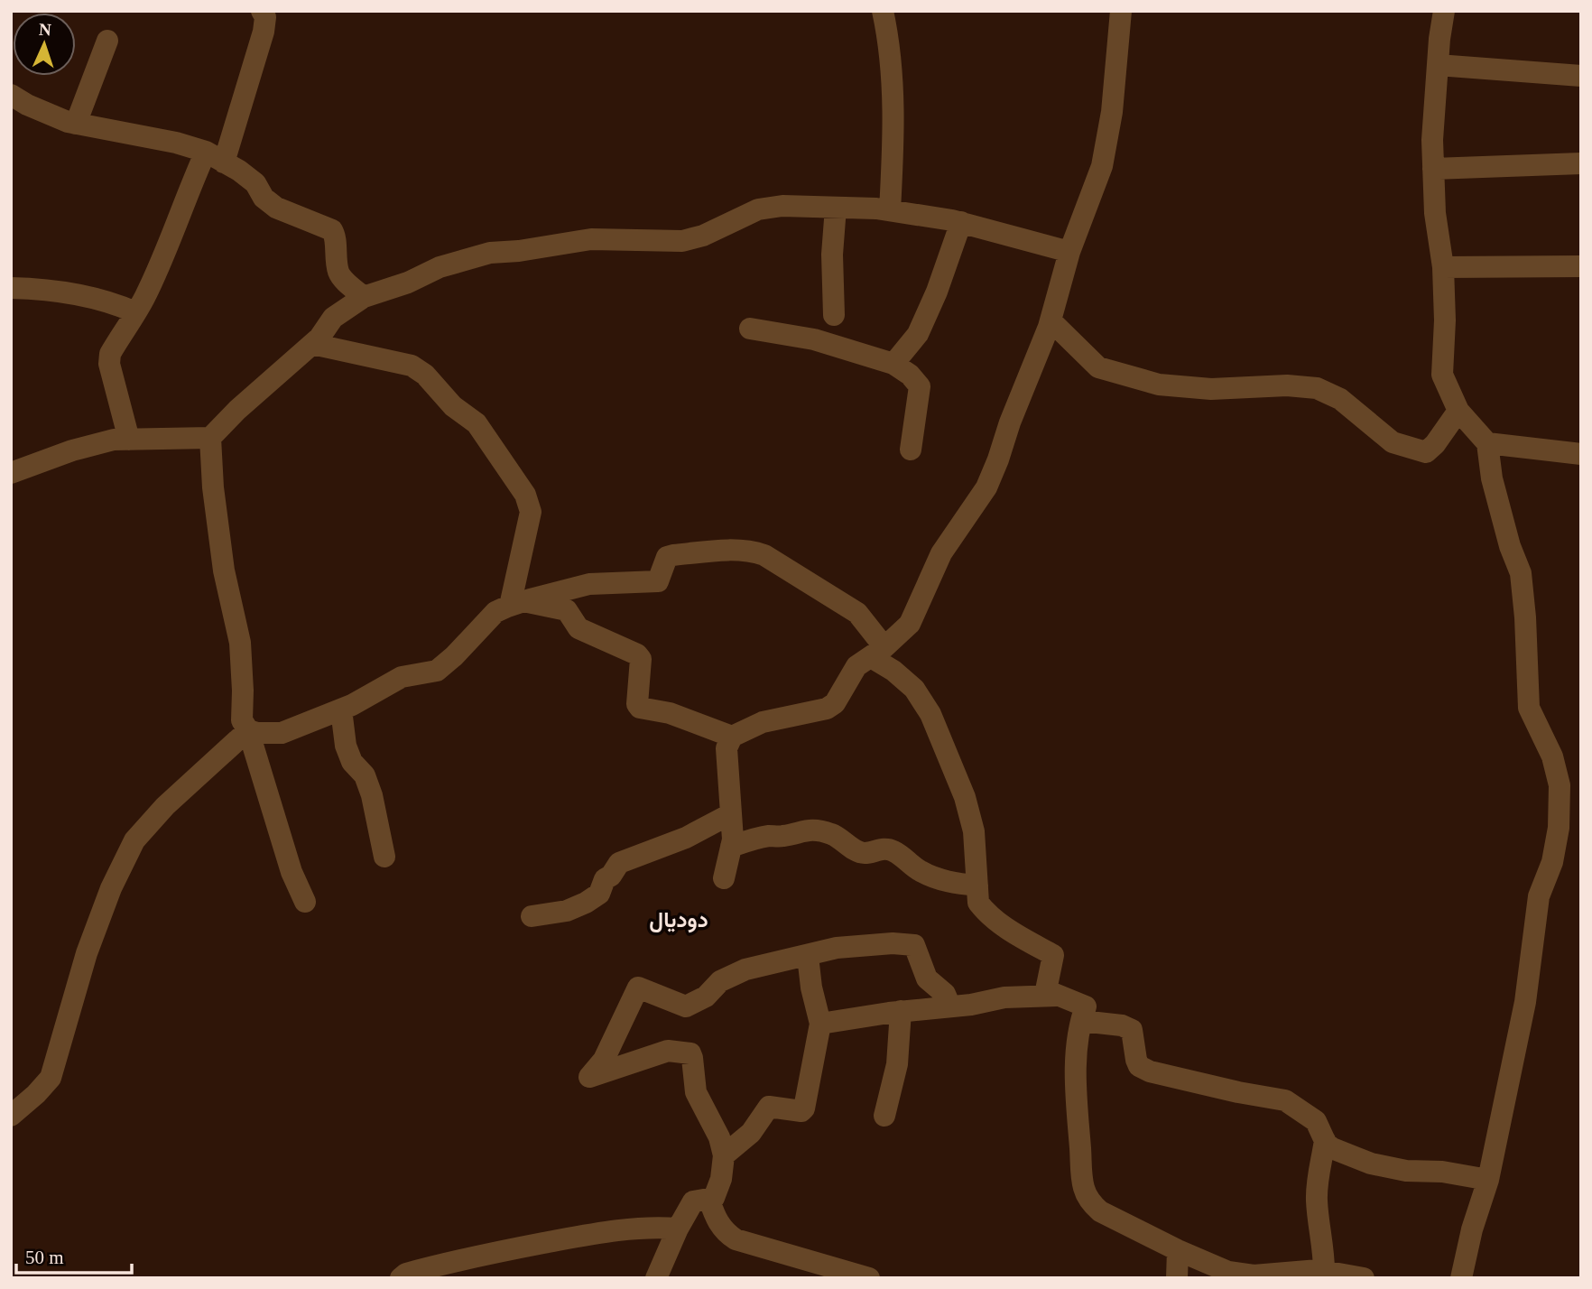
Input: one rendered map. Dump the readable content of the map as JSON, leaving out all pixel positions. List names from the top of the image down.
{
  "districts": ["دودیال"],
  "scale_bar": "50 m",
  "north": "top"
}
